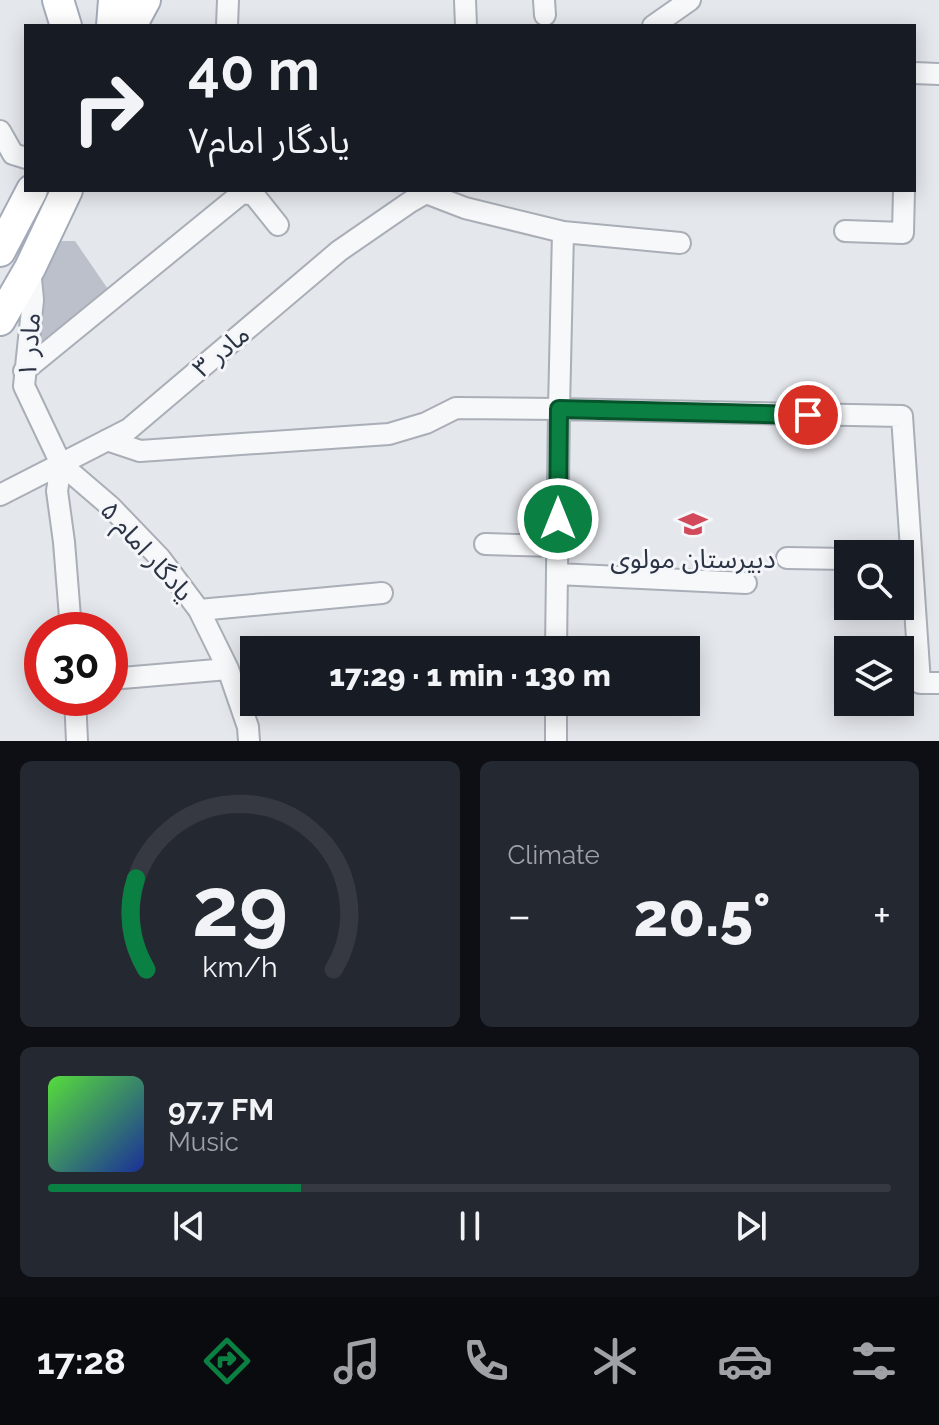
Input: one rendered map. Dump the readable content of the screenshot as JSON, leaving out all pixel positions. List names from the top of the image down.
{
  "streets": {
    "street": ["مادر ۱", "مادر ۳", "یادگار امام ۵"]
  },
  "crossings": [
    ["مادر ۱", "مادر ۳"],
    ["مادر ۱", "یادگار امام ۵"],
    ["مادر ۳", "یادگار امام ۵"]
  ],
  "places": {
    "school or university": ["دبیرستان مولوی"]
  },
  "page": {
    "turn": ["40 m", "یادگار امام۷"],
    "limit": "30",
    "trip": "17:29 · 1 min · 130 m",
    "tile": "Climate",
    "heat": ["−", "20.5°", "+"],
    "song": ["97.7 FM", "Music"],
    "tabs": "17:28",
    "gauge": ["29", "km/h"]
  }
}
